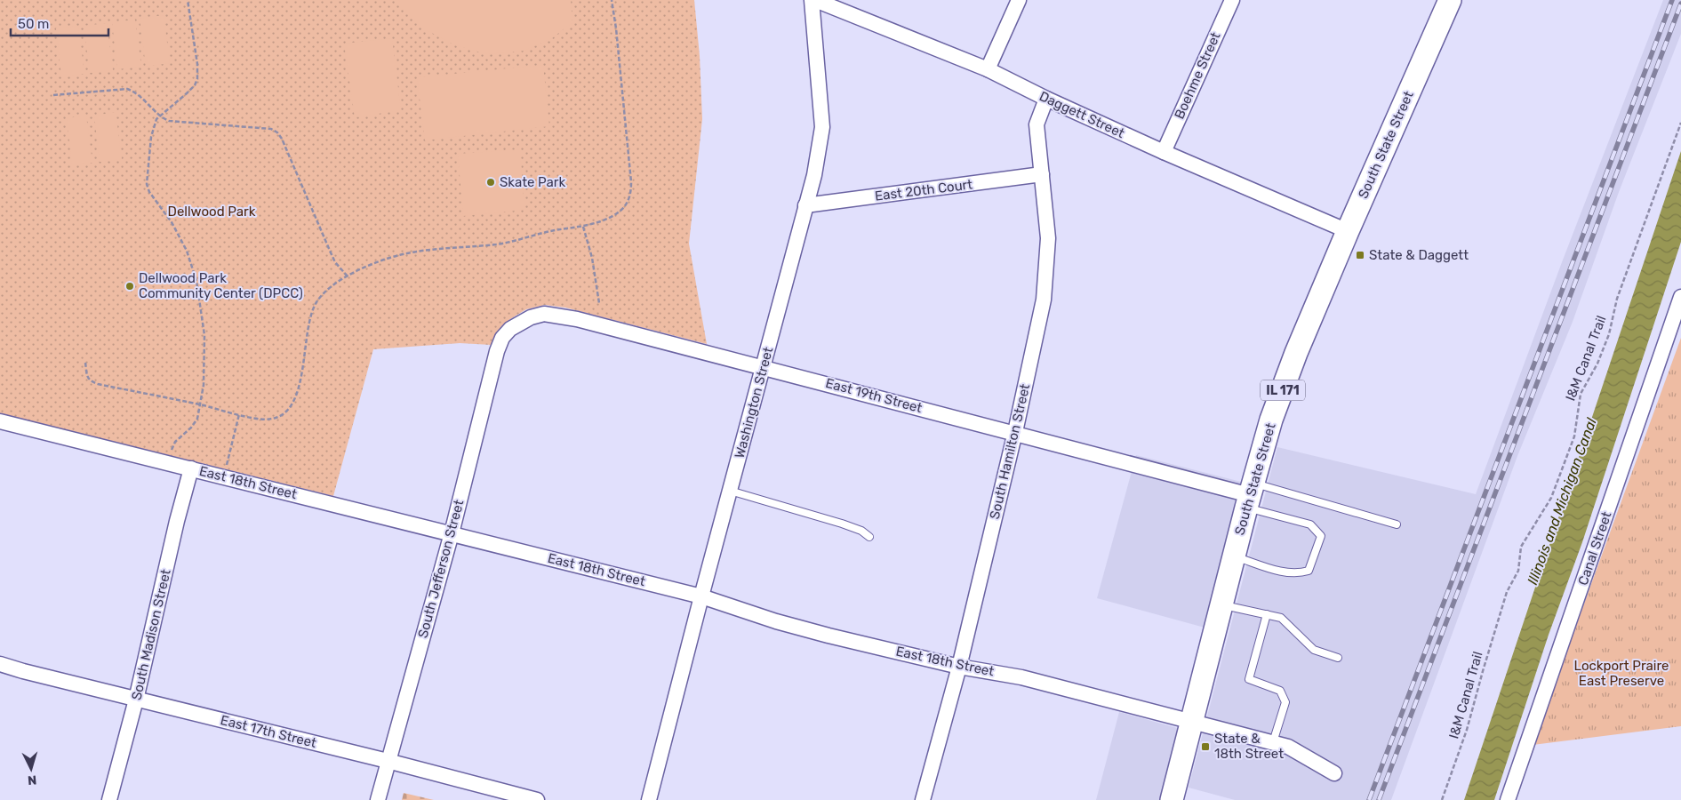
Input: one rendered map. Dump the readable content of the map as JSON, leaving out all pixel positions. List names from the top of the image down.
{
  "streets": {
    "main road": ["South State Street", "IL 171"],
    "street": [
      "Boehme Street",
      "Daggett Street",
      "East 20th Court",
      "East 19th Street",
      "Washington Street",
      "South Hamilton Street",
      "East 18th Street",
      "Canal Street",
      "South Jefferson Street",
      "South Madison Street",
      "East 17th Street"
    ],
    "path": ["I&M Canal Trail"]
  },
  "crossings": [
    ["Boehme Street", "Daggett Street"],
    ["Daggett Street", "South State Street"],
    ["Daggett Street", "South Hamilton Street"],
    ["South State Street", "East 19th Street"],
    ["South State Street", "East 18th Street"],
    ["East 20th Court", "Washington Street"],
    ["East 20th Court", "South Hamilton Street"],
    ["East 19th Street", "Washington Street"],
    ["East 19th Street", "South Hamilton Street"],
    ["East 19th Street", "South Jefferson Street"],
    ["Washington Street", "East 18th Street"],
    ["South Hamilton Street", "East 18th Street"],
    ["East 18th Street", "South Jefferson Street"],
    ["East 18th Street", "South Madison Street"],
    ["South Jefferson Street", "East 17th Street"],
    ["South Madison Street", "East 17th Street"]
  ],
  "water": ["Illinois and Michigan Canal"],
  "parks": ["Dellwood Park", "Lockport Praire East Preserve"],
  "places": {
    "other": ["Skate Park", "Dellwood Park Community Center (DPCC)"],
    "transit": ["State & Daggett", "State & 18th Street"]
  },
  "scale_bar": "50 m",
  "north": "bottom"
}
